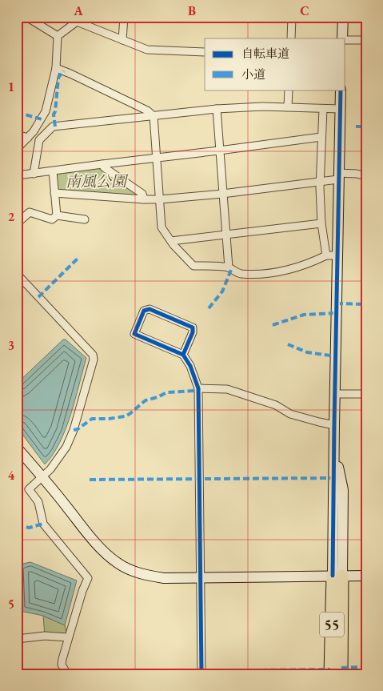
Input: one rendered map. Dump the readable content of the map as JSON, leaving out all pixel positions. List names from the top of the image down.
{
  "streets": {
    "main road": ["55"]
  },
  "parks": ["南風公園"],
  "legend": ["自転車道", "小道"],
  "grid": {
    "columns": ["A", "B", "C"],
    "rows": [
      "1",
      "2",
      "3",
      "4",
      "5"
    ]
  }
}
